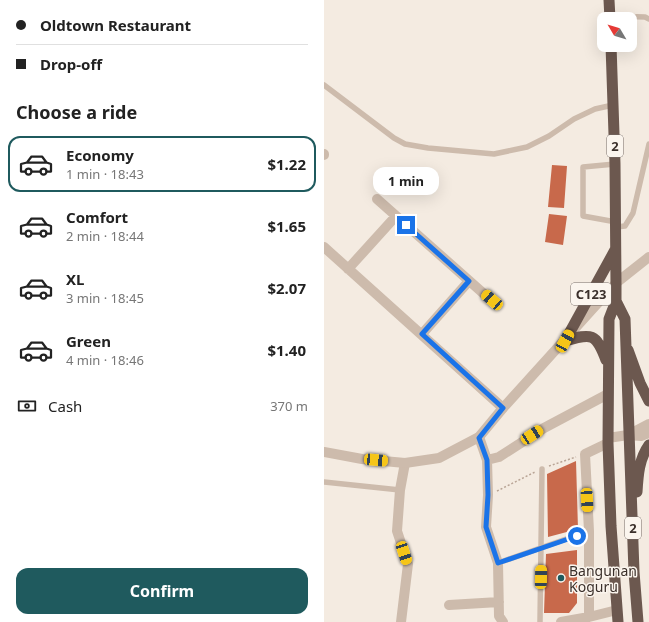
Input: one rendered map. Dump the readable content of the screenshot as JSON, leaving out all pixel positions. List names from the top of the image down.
{
  "streets": {
    "highway": ["2", "C123"]
  },
  "crossings": [
    ["2", "C123"]
  ],
  "places": ["Bangunan Koguru"],
  "north": "top left",
  "page": {
    "banner": ["Oldtown Restaurant", "Drop-off"],
    "heading": "Choose a ride",
    "list": [
      {
        "name": "Economy",
        "note": "1 min · 18:43",
        "value": "$1.22"
      },
      {
        "name": "Comfort",
        "note": "2 min · 18:44",
        "value": "$1.65"
      },
      {
        "name": "XL",
        "note": "3 min · 18:45",
        "value": "$2.07"
      },
      {
        "name": "Green",
        "note": "4 min · 18:46",
        "value": "$1.40"
      }
    ],
    "bubble": "1 min",
    "pay": ["Cash", "370 m"],
    "buttons": "Confirm"
  }
}
